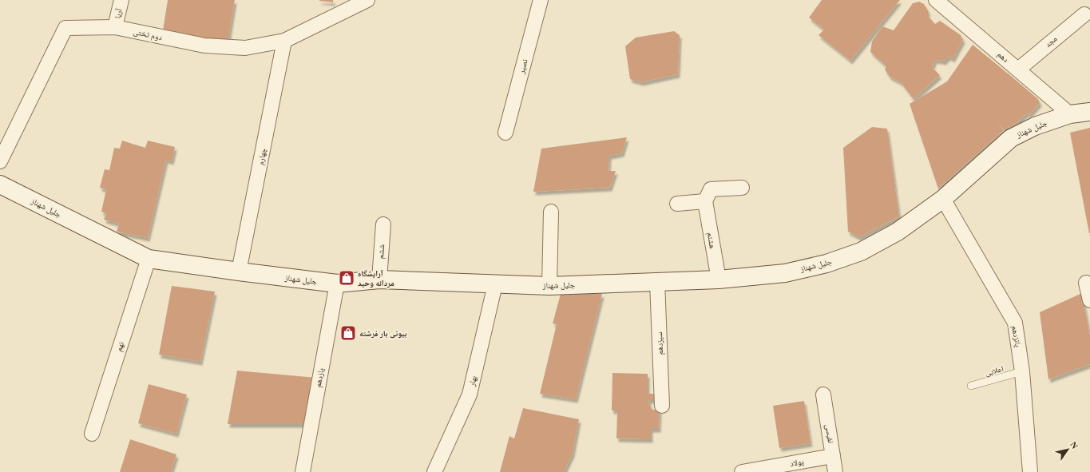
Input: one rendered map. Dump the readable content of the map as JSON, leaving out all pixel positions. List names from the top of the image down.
{
  "streets": {
    "street": [
      "آریا",
      "دوم تختی",
      "مجد",
      "دهم",
      "نصیر",
      "جلیل شهناز",
      "چهارم",
      "هشتم",
      "ششم",
      "پانزدهم",
      "سیزدهم",
      "نهم",
      "یازدهم",
      "بهار",
      "نفیسی",
      "پولاد"
    ],
    "lane": ["اعلایی"]
  },
  "crossings": [
    ["آریا", "دوم تختی"],
    ["دوم تختی", "چهارم"],
    ["مجد", "دهم"],
    ["دهم", "جلیل شهناز"],
    ["جلیل شهناز", "چهارم"],
    ["جلیل شهناز", "هشتم"],
    ["جلیل شهناز", "ششم"],
    ["جلیل شهناز", "پانزدهم"],
    ["جلیل شهناز", "سیزدهم"],
    ["جلیل شهناز", "نهم"],
    ["جلیل شهناز", "یازدهم"],
    ["جلیل شهناز", "بهار"],
    ["پانزدهم", "اعلایی"],
    ["نفیسی", "پولاد"]
  ],
  "places": {
    "shop": ["آرایشگاه مردانه وحید", "بیوتی بار فرشته"]
  },
  "north": "top right"
}
